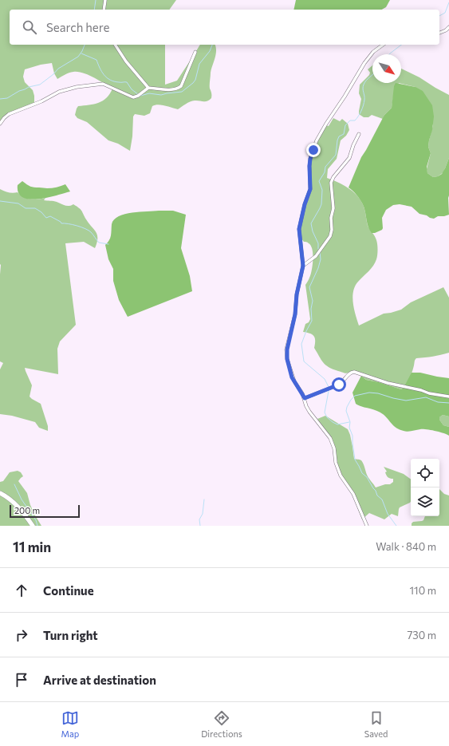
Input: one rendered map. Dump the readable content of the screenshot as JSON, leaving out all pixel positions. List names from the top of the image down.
{
  "scale_bar": "200 m",
  "north": "bottom right",
  "page": {
    "search": "Search here",
    "scale": "200 m",
    "heading": ["11 min", "Walk · 840 m"],
    "list": [
      ["Continue", "110 m"],
      ["Turn right", "730 m"],
      "Arrive at destination"
    ],
    "nav": ["Map", "Directions", "Saved"]
  }
}
